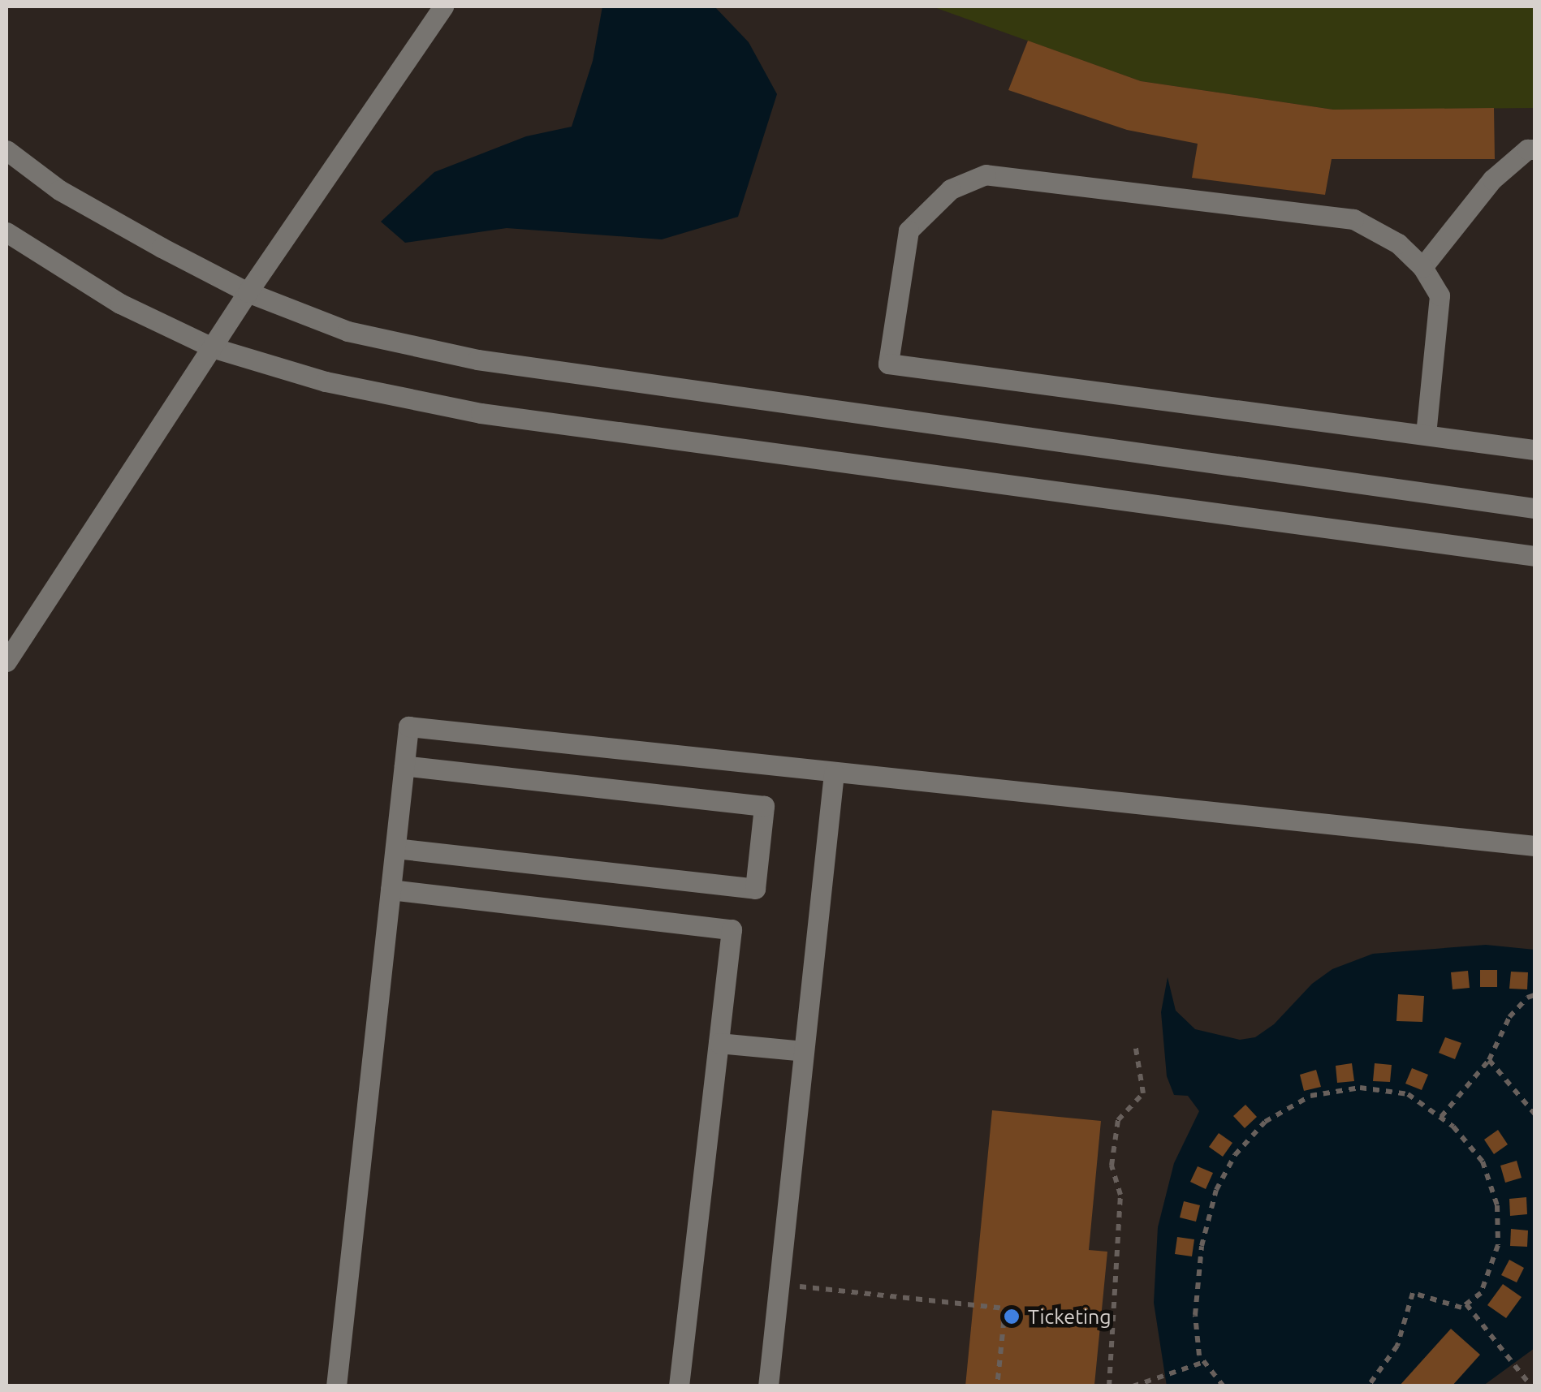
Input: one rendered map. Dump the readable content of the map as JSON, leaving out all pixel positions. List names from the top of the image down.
{
  "places": ["Ticketing"]
}
